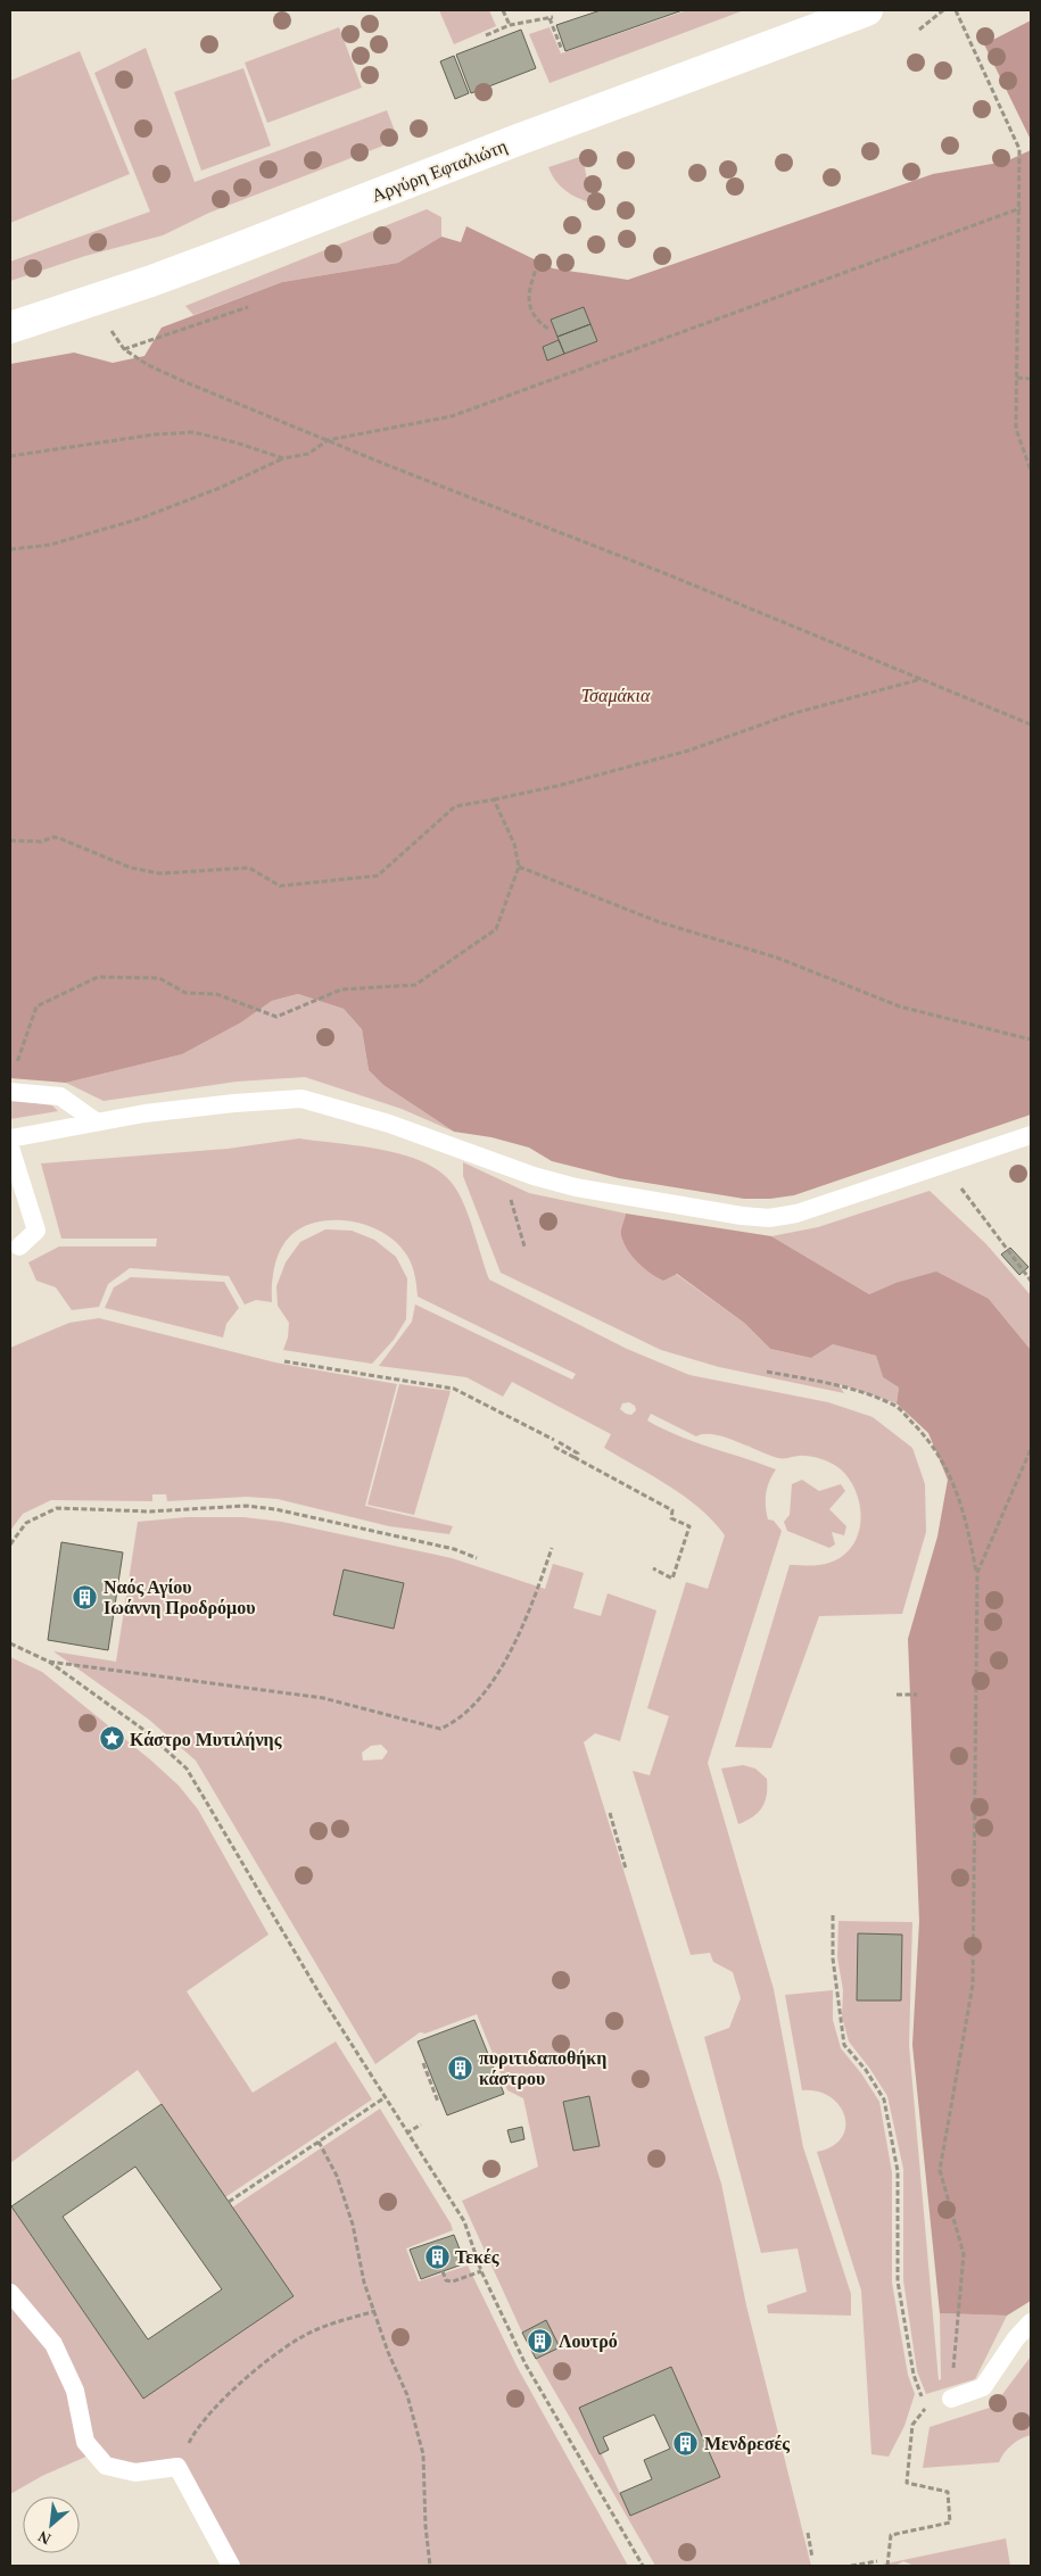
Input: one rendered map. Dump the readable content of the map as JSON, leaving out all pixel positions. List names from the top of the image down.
{
  "streets": {
    "street": ["Αργύρη Εφταλιώτη"]
  },
  "parks": ["Τσαμάκια"],
  "places": {
    "building": [
      "Ναός Αγίου Ιωάννη Προδρόμου",
      "πυριτιδαποθήκη κάστρου",
      "Τεκές",
      "Λουτρό",
      "Μενδρεσές"
    ],
    "place": ["Κάστρο Μυτιλήνης"]
  },
  "north": "bottom left"
}
